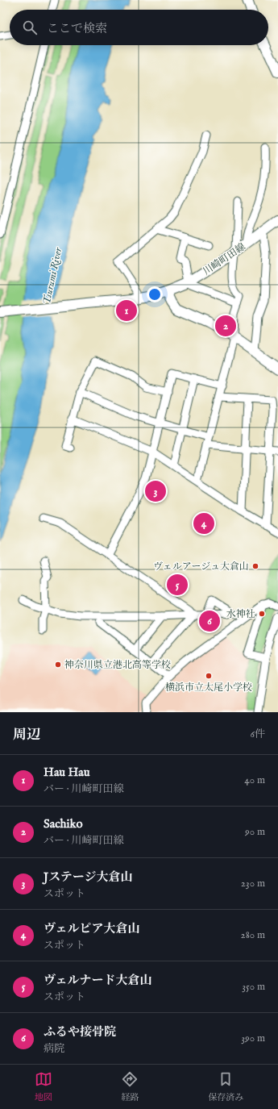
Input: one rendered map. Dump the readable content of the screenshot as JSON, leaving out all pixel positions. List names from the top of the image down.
{
  "streets": {
    "main road": ["川崎町田線"]
  },
  "water": ["Tsurumi River"],
  "places": [
    "ヴェルアージュ大倉山",
    "水神社",
    "神奈川県立港北高等学校",
    "横浜市立太尾小学校"
  ],
  "page": {
    "search": "ここで検索",
    "pins": [
      "1",
      "2",
      "3",
      "4",
      "5",
      "6"
    ],
    "heading": ["周辺", "6件"],
    "list": [
      {
        "mark": "1",
        "name": "Hau Hau",
        "note": "バー · 川崎町田線",
        "value": "40 m"
      },
      {
        "mark": "2",
        "name": "Sachiko",
        "note": "バー · 川崎町田線",
        "value": "90 m"
      },
      {
        "mark": "3",
        "name": "Jステージ大倉山",
        "note": "スポット",
        "value": "230 m"
      },
      {
        "mark": "4",
        "name": "ヴェルピア大倉山",
        "note": "スポット",
        "value": "280 m"
      },
      {
        "mark": "5",
        "name": "ヴェルナード大倉山",
        "note": "スポット",
        "value": "350 m"
      },
      {
        "mark": "6",
        "name": "ふるや接骨院",
        "note": "病院",
        "value": "390 m"
      }
    ],
    "nav": ["地図", "経路", "保存済み"]
  }
}
